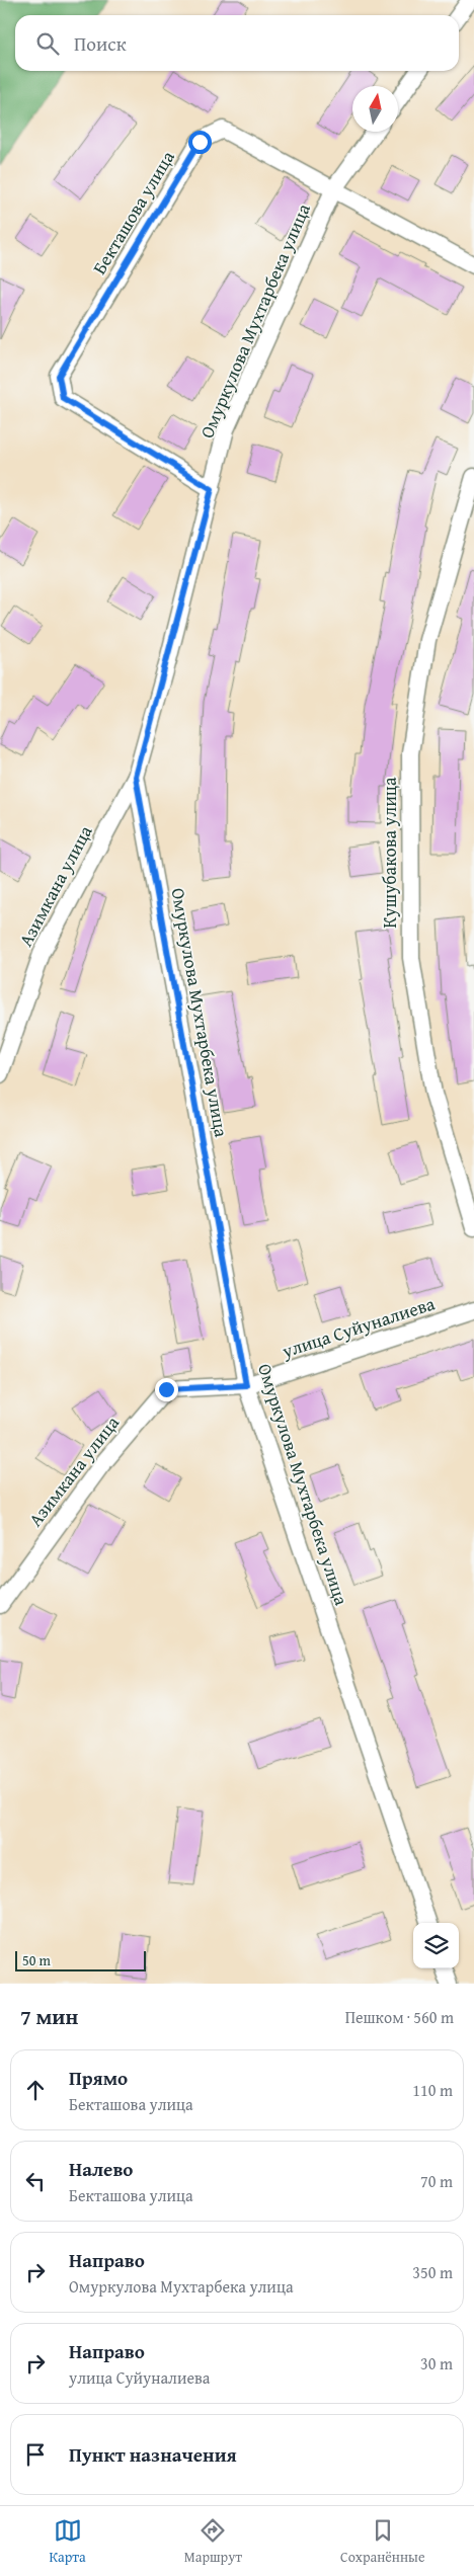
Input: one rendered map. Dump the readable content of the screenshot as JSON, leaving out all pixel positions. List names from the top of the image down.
{
  "streets": {
    "street": [
      "Бекташова улица",
      "Омуркулова Мухтарбека улица",
      "Кушубакова улица",
      "Азимкана улица",
      "улица Суйуналиева"
    ]
  },
  "crossings": [
    ["Бекташова улица", "Омуркулова Мухтарбека улица"],
    ["Омуркулова Мухтарбека улица", "Азимкана улица"],
    ["Омуркулова Мухтарбека улица", "улица Суйуналиева"],
    ["Азимкана улица", "улица Суйуналиева"]
  ],
  "scale_bar": "50 m",
  "north": "top",
  "page": {
    "search": "Поиск",
    "scale": "50 m",
    "heading": ["7 мин", "Пешком · 560 m"],
    "list": [
      ["Прямо", "Бекташова улица", "110 m"],
      ["Налево", "Бекташова улица", "70 m"],
      ["Направо", "Омуркулова Мухтарбека улица", "350 m"],
      ["Направо", "улица Суйуналиева", "30 m"],
      "Пункт назначения"
    ],
    "nav": ["Карта", "Маршрут", "Сохранённые"]
  }
}
